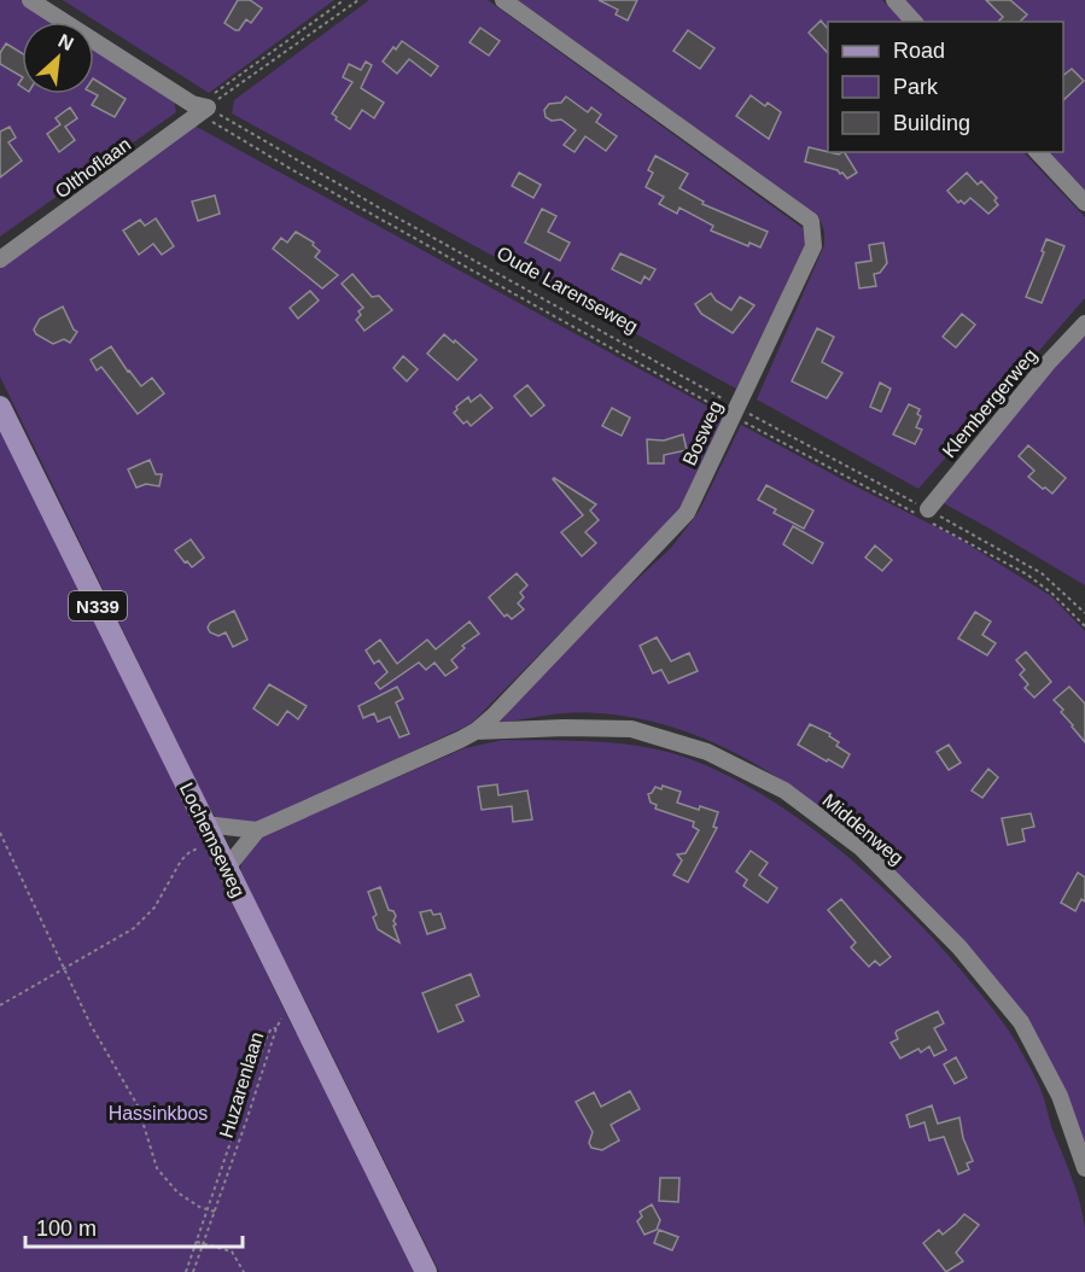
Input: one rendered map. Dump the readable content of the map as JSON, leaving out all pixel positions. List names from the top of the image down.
{
  "streets": {
    "main road": ["N339", "Lochemseweg"],
    "street": [
      "Olthoflaan",
      "Klembergerweg",
      "Bosweg",
      "Middenweg"
    ],
    "path": ["Oude Larenseweg", "Huzarenlaan"]
  },
  "crossings": [
    ["Olthoflaan", "Oude Larenseweg"],
    ["Oude Larenseweg", "Klembergerweg"],
    ["Oude Larenseweg", "Bosweg"],
    ["Bosweg", "Middenweg"],
    ["Bosweg", "Lochemseweg"]
  ],
  "parks": ["Hassinkbos"],
  "legend": ["Road", "Park", "Building"],
  "scale_bar": "100 m",
  "north": "top right"
}
